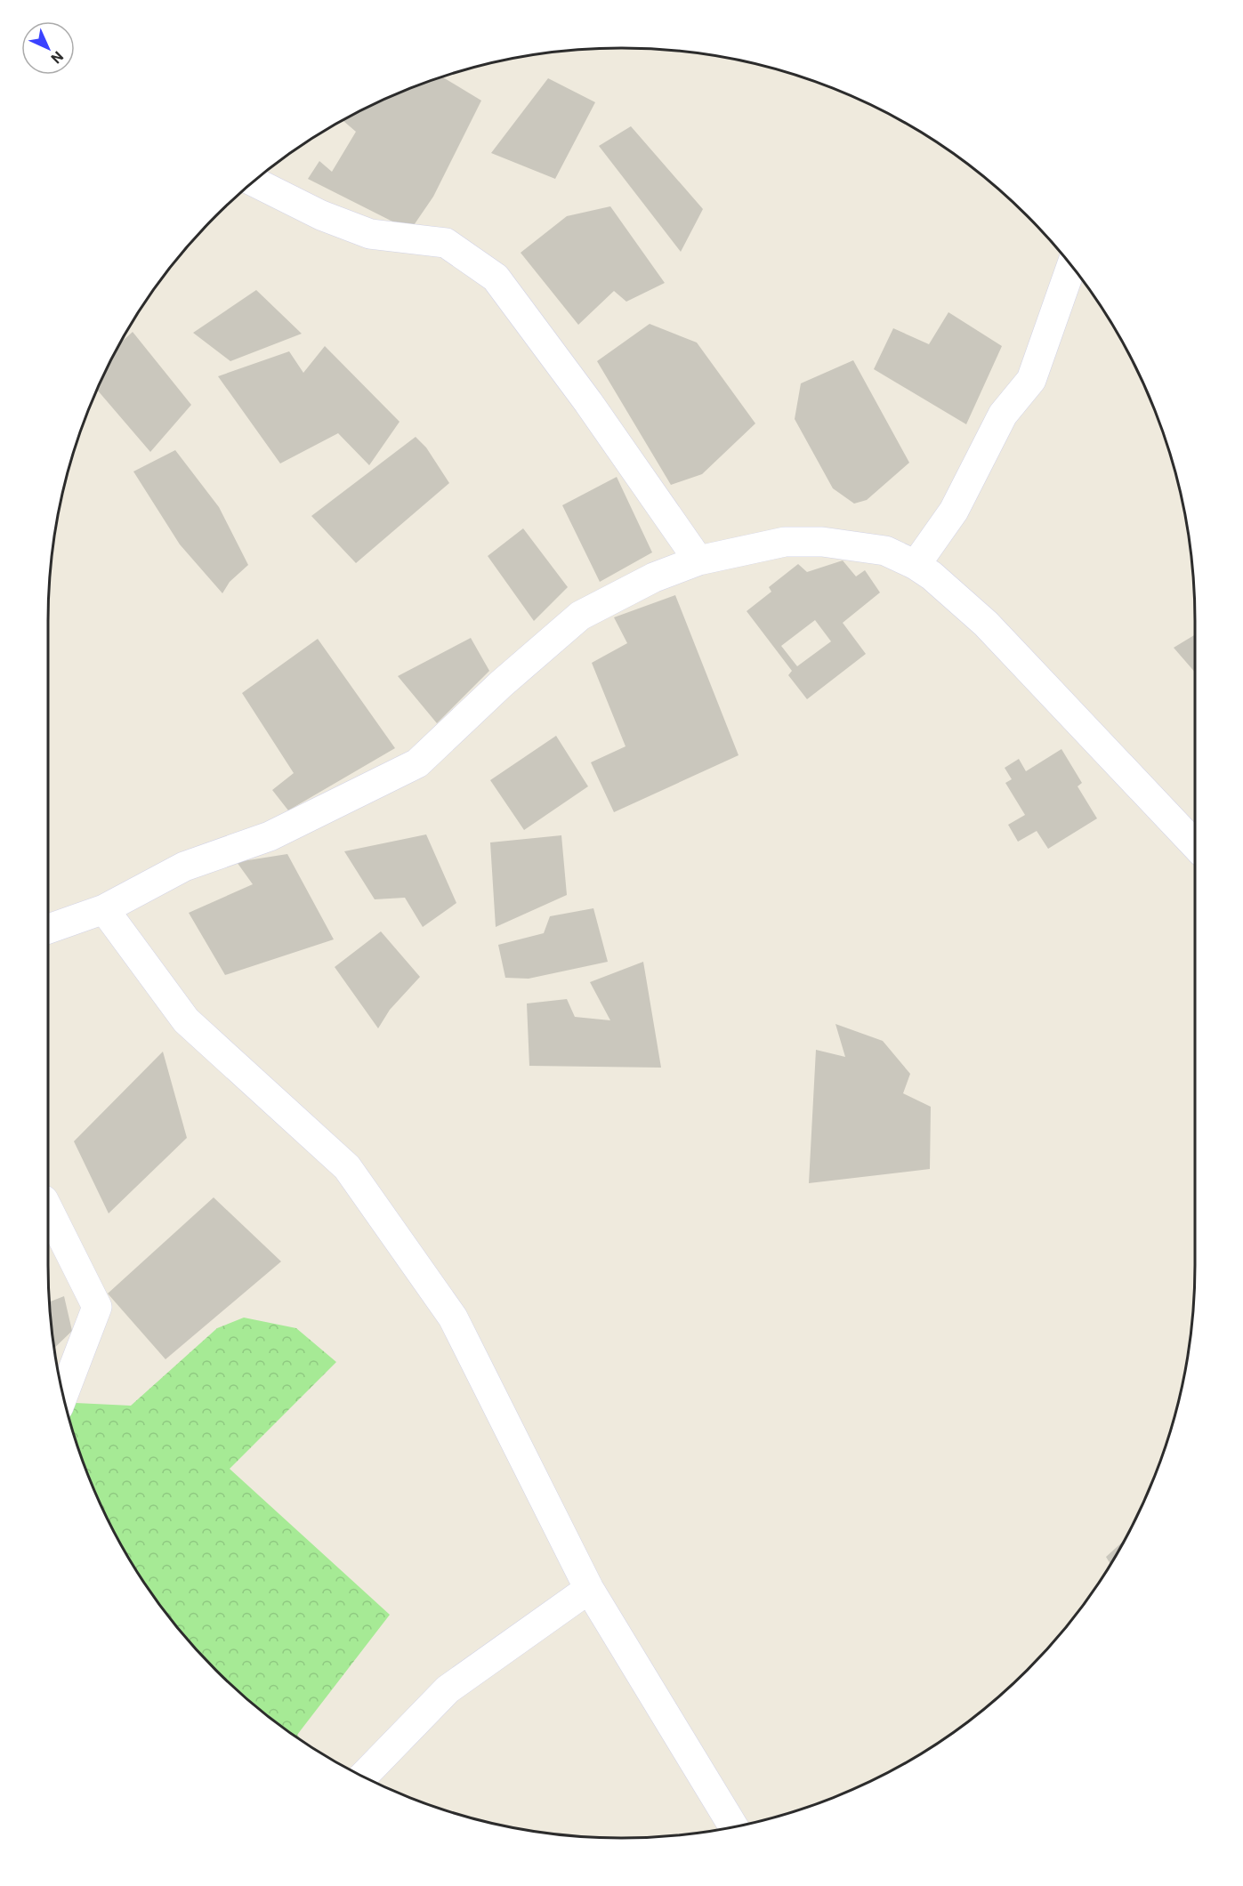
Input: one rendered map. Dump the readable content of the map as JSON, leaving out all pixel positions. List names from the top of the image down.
{
  "north": "bottom right"
}
